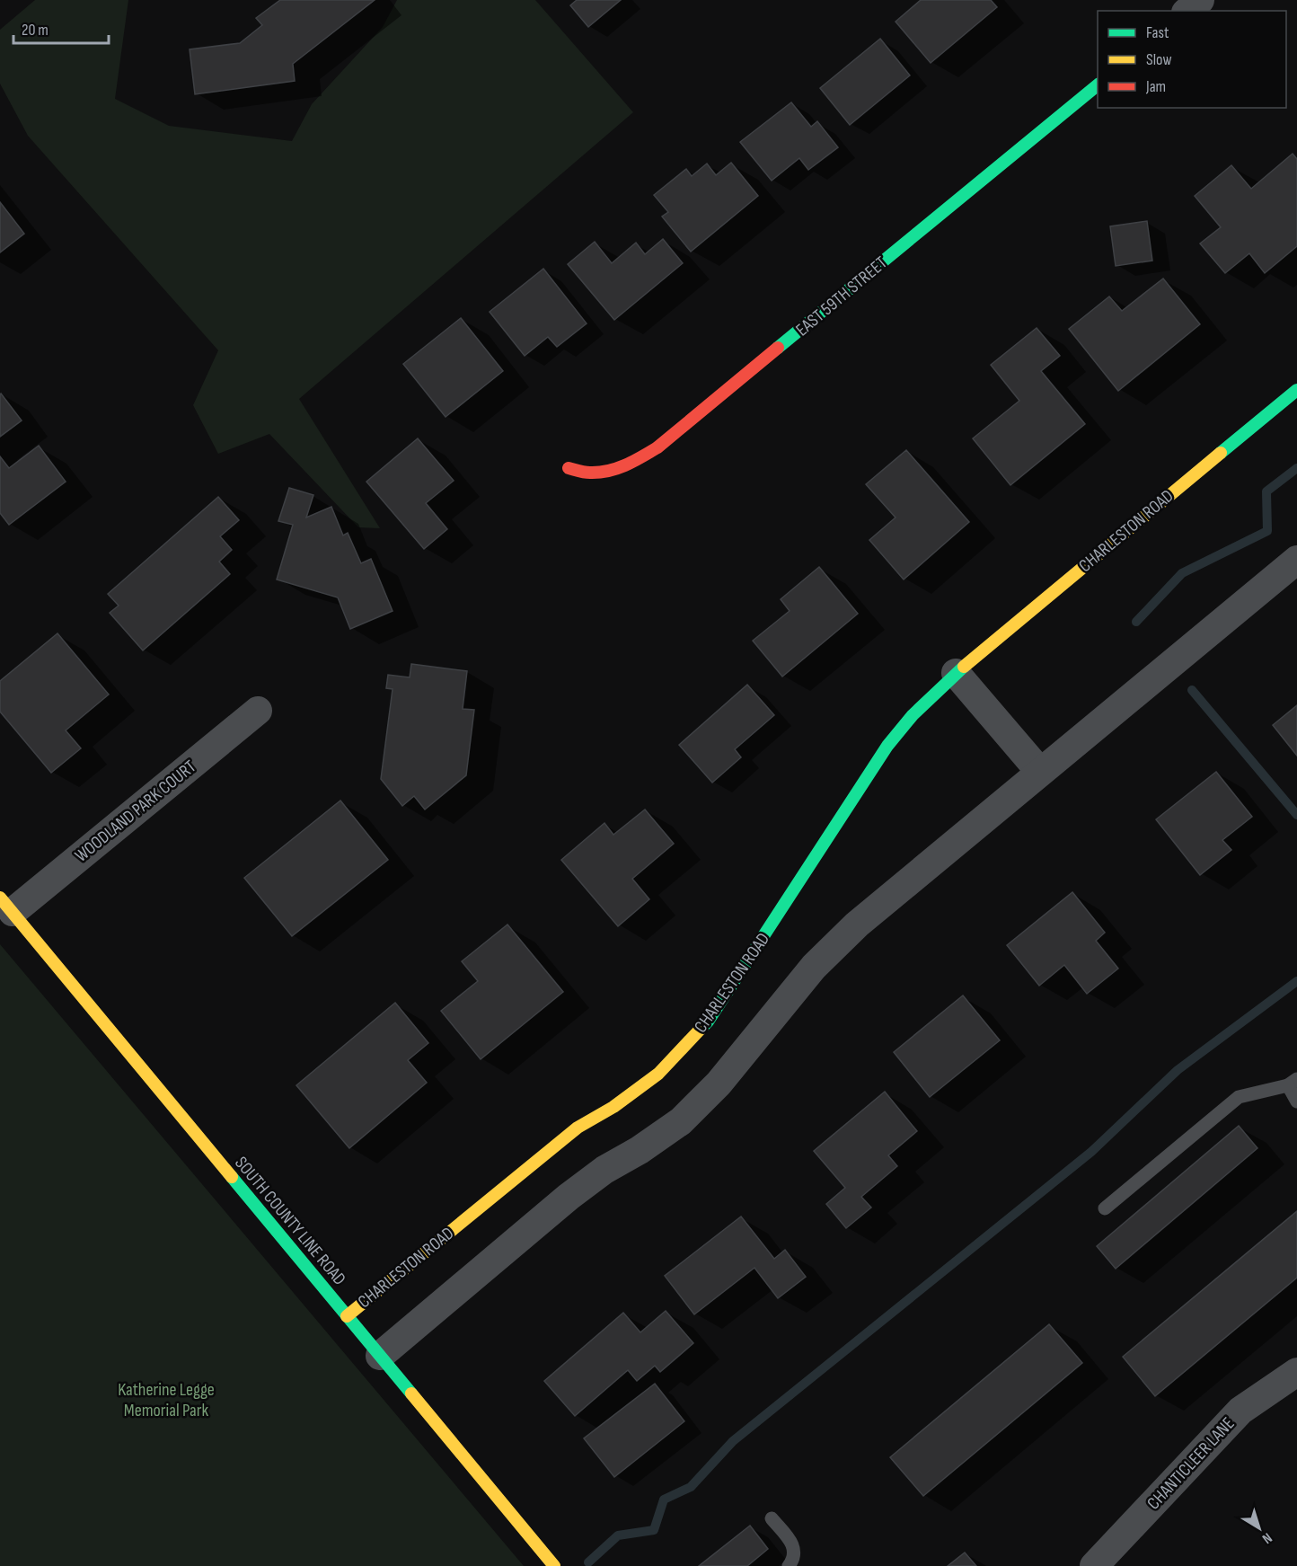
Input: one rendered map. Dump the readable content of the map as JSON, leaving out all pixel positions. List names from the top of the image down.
{
  "streets": {
    "street": [
      "EAST 59TH STREET",
      "CHARLESTON ROAD",
      "WOODLAND PARK COURT",
      "SOUTH COUNTY LINE ROAD",
      "CHANTICLEER LANE"
    ]
  },
  "crossings": [
    ["CHARLESTON ROAD", "SOUTH COUNTY LINE ROAD"],
    ["WOODLAND PARK COURT", "SOUTH COUNTY LINE ROAD"]
  ],
  "parks": ["Katherine Legge Memorial Park"],
  "legend": ["Fast", "Slow", "Jam"],
  "scale_bar": "20 m",
  "north": "bottom right"
}
